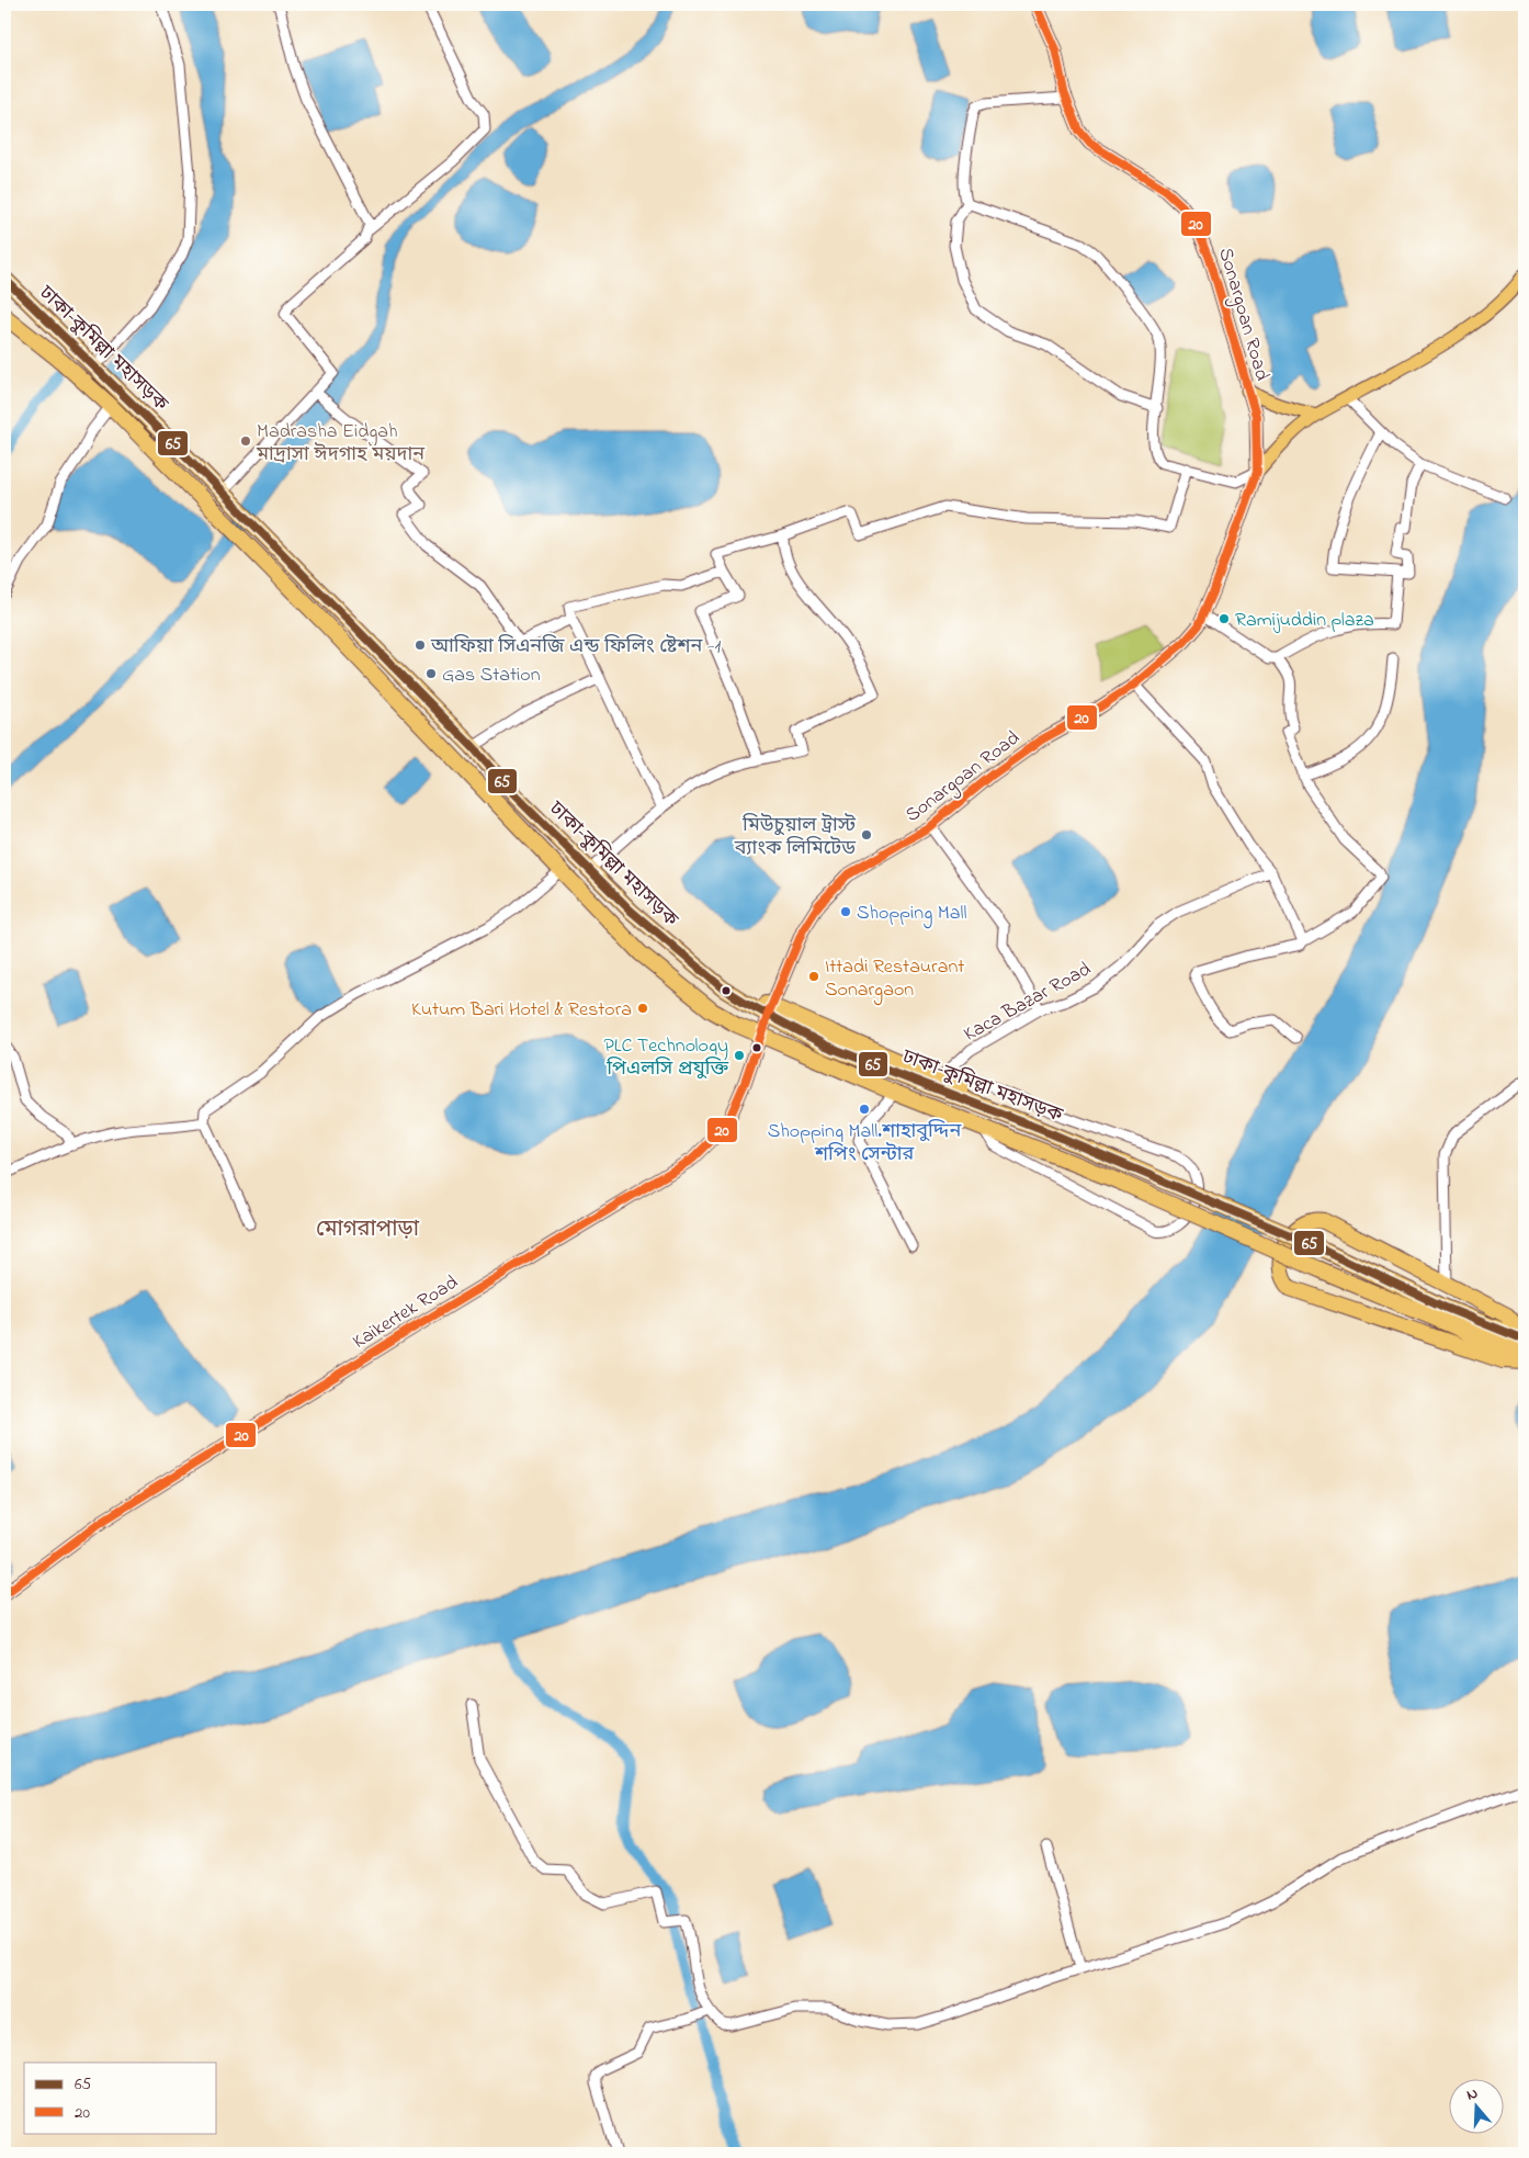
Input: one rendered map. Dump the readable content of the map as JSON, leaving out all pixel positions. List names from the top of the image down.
{
  "streets": {
    "highway": ["ঢাকা–কুমিল্লা মহাসড়ক"],
    "main road": ["Sonargoan Road", "Kaikertek Road"],
    "street": ["Kaca Bazar Road"]
  },
  "crossings": [
    ["Sonargoan Road", "ঢাকা–কুমিল্লা মহাসড়ক"],
    ["Sonargoan Road", "Kaikertek Road"],
    ["ঢাকা–কুমিল্লা মহাসড়ক", "Kaikertek Road"]
  ],
  "districts": ["মোগরাপাড়া"],
  "places": [
    "Madrasha Eidgah মাদ্রাসা ঈদগাহ ময়দান",
    "Ramijuddin plaza",
    "আফিয়া সিএনজি এন্ড ফিলিং ষ্টেশন -1",
    "Gas Station",
    "মিউচুয়াল ট্রাস্ট ব্যাংক লিমিটেড",
    "Shopping Mall",
    "Ittadi Restaurant Sonargaon",
    "Kutum Bari Hotel & Restora",
    "PLC Technology পিএলসি প্রযুক্তি",
    "Shopping Mall.শাহাবুদ্দিন শপিং সেন্টার"
  ],
  "lines": ["transit line 20", "transit line 65"],
  "legend": ["65", "20"],
  "north": "top"
}
